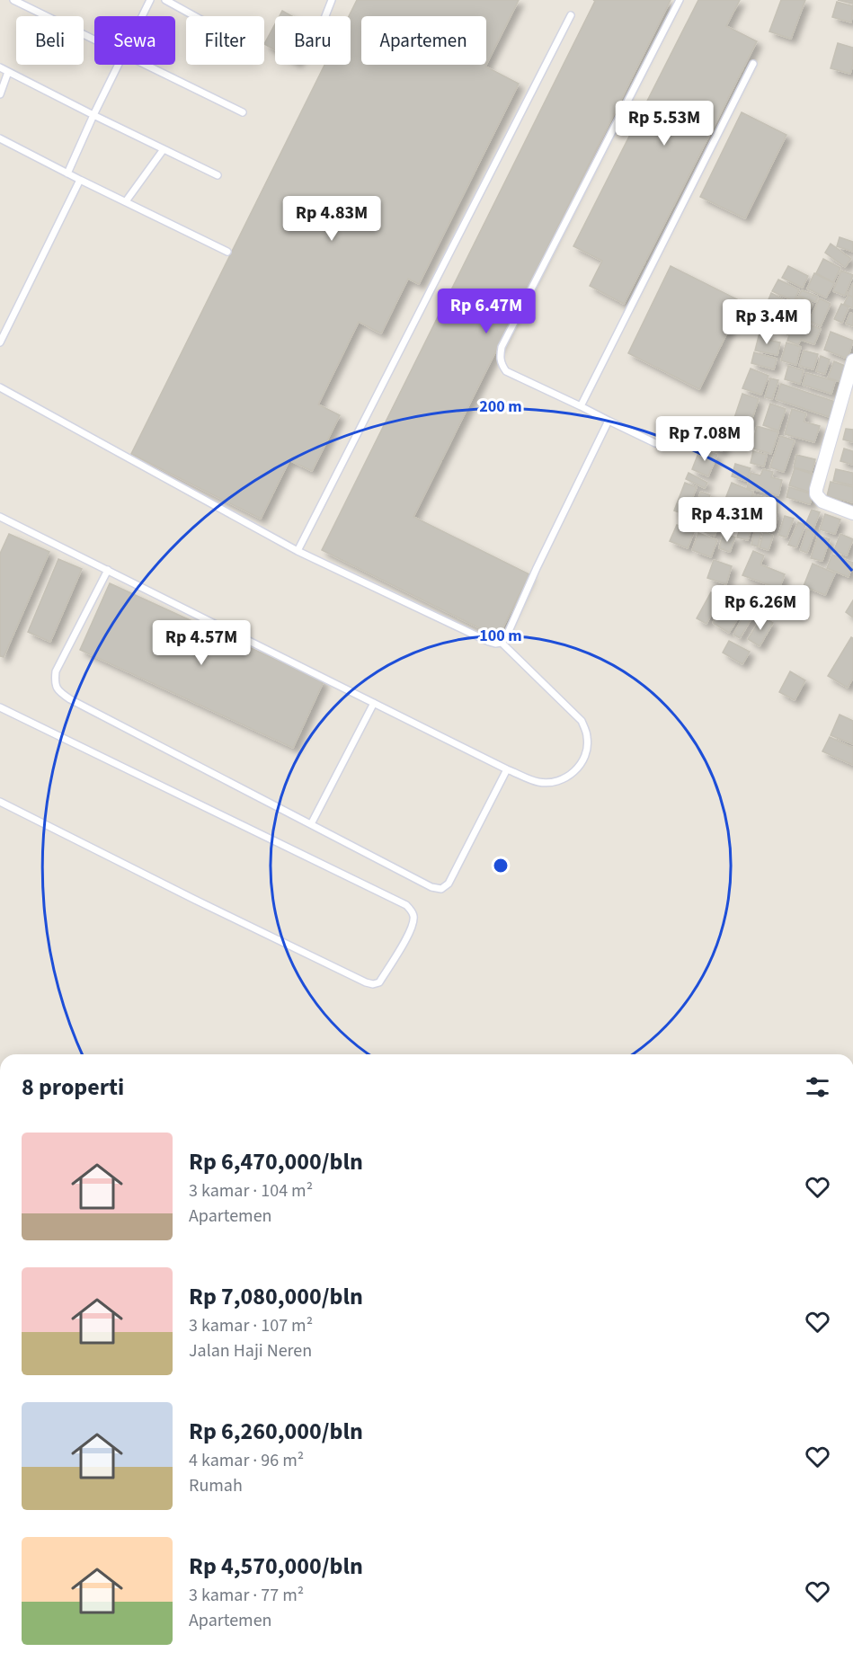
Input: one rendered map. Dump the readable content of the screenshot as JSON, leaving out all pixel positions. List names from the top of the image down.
{
  "page": {
    "chip": [
      "Beli",
      "Sewa",
      "Filter",
      "Baru",
      "Apartemen"
    ],
    "price": [
      "Rp 5.53M",
      "Rp 4.83M",
      "Rp 6.47M",
      "Rp 3.4M",
      "Rp 7.08M",
      "Rp 4.31M",
      "Rp 6.26M",
      "Rp 4.57M"
    ],
    "heading": "8 properti",
    "list": [
      {
        "name": "Rp 6,470,000/bln",
        "note": "3 kamar · 104 m² · Apartemen"
      },
      {
        "name": "Rp 7,080,000/bln",
        "note": "3 kamar · 107 m² · Jalan Haji Neren"
      },
      {
        "name": "Rp 6,260,000/bln",
        "note": "4 kamar · 96 m² · Rumah"
      },
      {
        "name": "Rp 4,570,000/bln",
        "note": "3 kamar · 77 m² · Apartemen"
      }
    ]
  },
  "rings": ["200 m", "100 m"]
}
